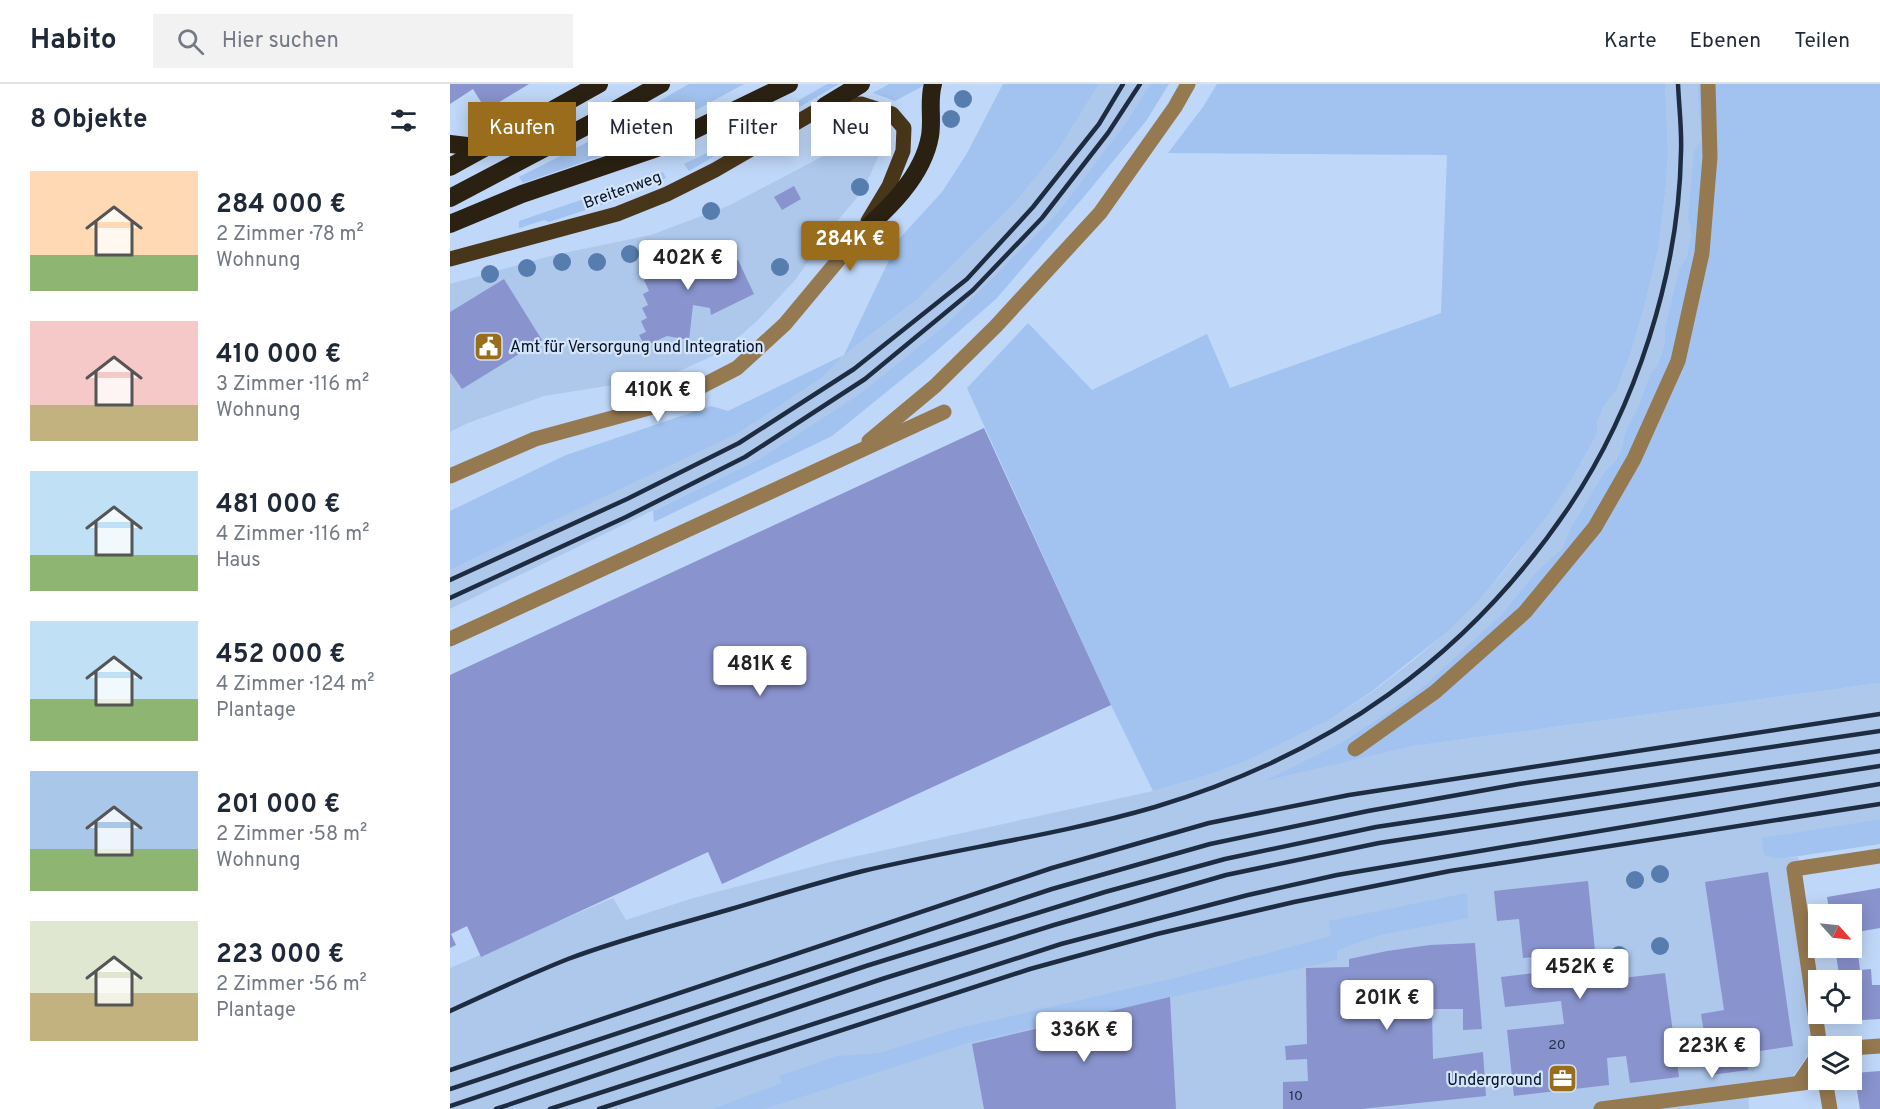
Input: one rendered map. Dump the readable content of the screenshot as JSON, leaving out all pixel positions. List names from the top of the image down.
{
  "streets": {
    "main road": ["Breitenweg"]
  },
  "places": {
    "public building": ["Amt für Versorgung und Integration"],
    "office": ["Underground"]
  },
  "house_numbers": ["20", "10"],
  "north": "bottom right",
  "page": {
    "header": "Habito",
    "search": "Hier suchen",
    "nav": ["Karte", "Ebenen", "Teilen"],
    "heading": "8 Objekte",
    "chip": [
      "Kaufen",
      "Mieten",
      "Filter",
      "Neu"
    ],
    "list": [
      {
        "name": "284 000 €",
        "note": "2 Zimmer · 78 m² · Wohnung"
      },
      {
        "name": "410 000 €",
        "note": "3 Zimmer · 116 m² · Wohnung"
      },
      {
        "name": "481 000 €",
        "note": "4 Zimmer · 116 m² · Haus"
      },
      {
        "name": "452 000 €",
        "note": "4 Zimmer · 124 m² · Plantage"
      },
      {
        "name": "201 000 €",
        "note": "2 Zimmer · 58 m² · Wohnung"
      },
      {
        "name": "223 000 €",
        "note": "2 Zimmer · 56 m² · Plantage"
      }
    ],
    "price": [
      "284K €",
      "402K €",
      "410K €",
      "481K €",
      "452K €",
      "201K €",
      "336K €",
      "223K €"
    ]
  }
}
